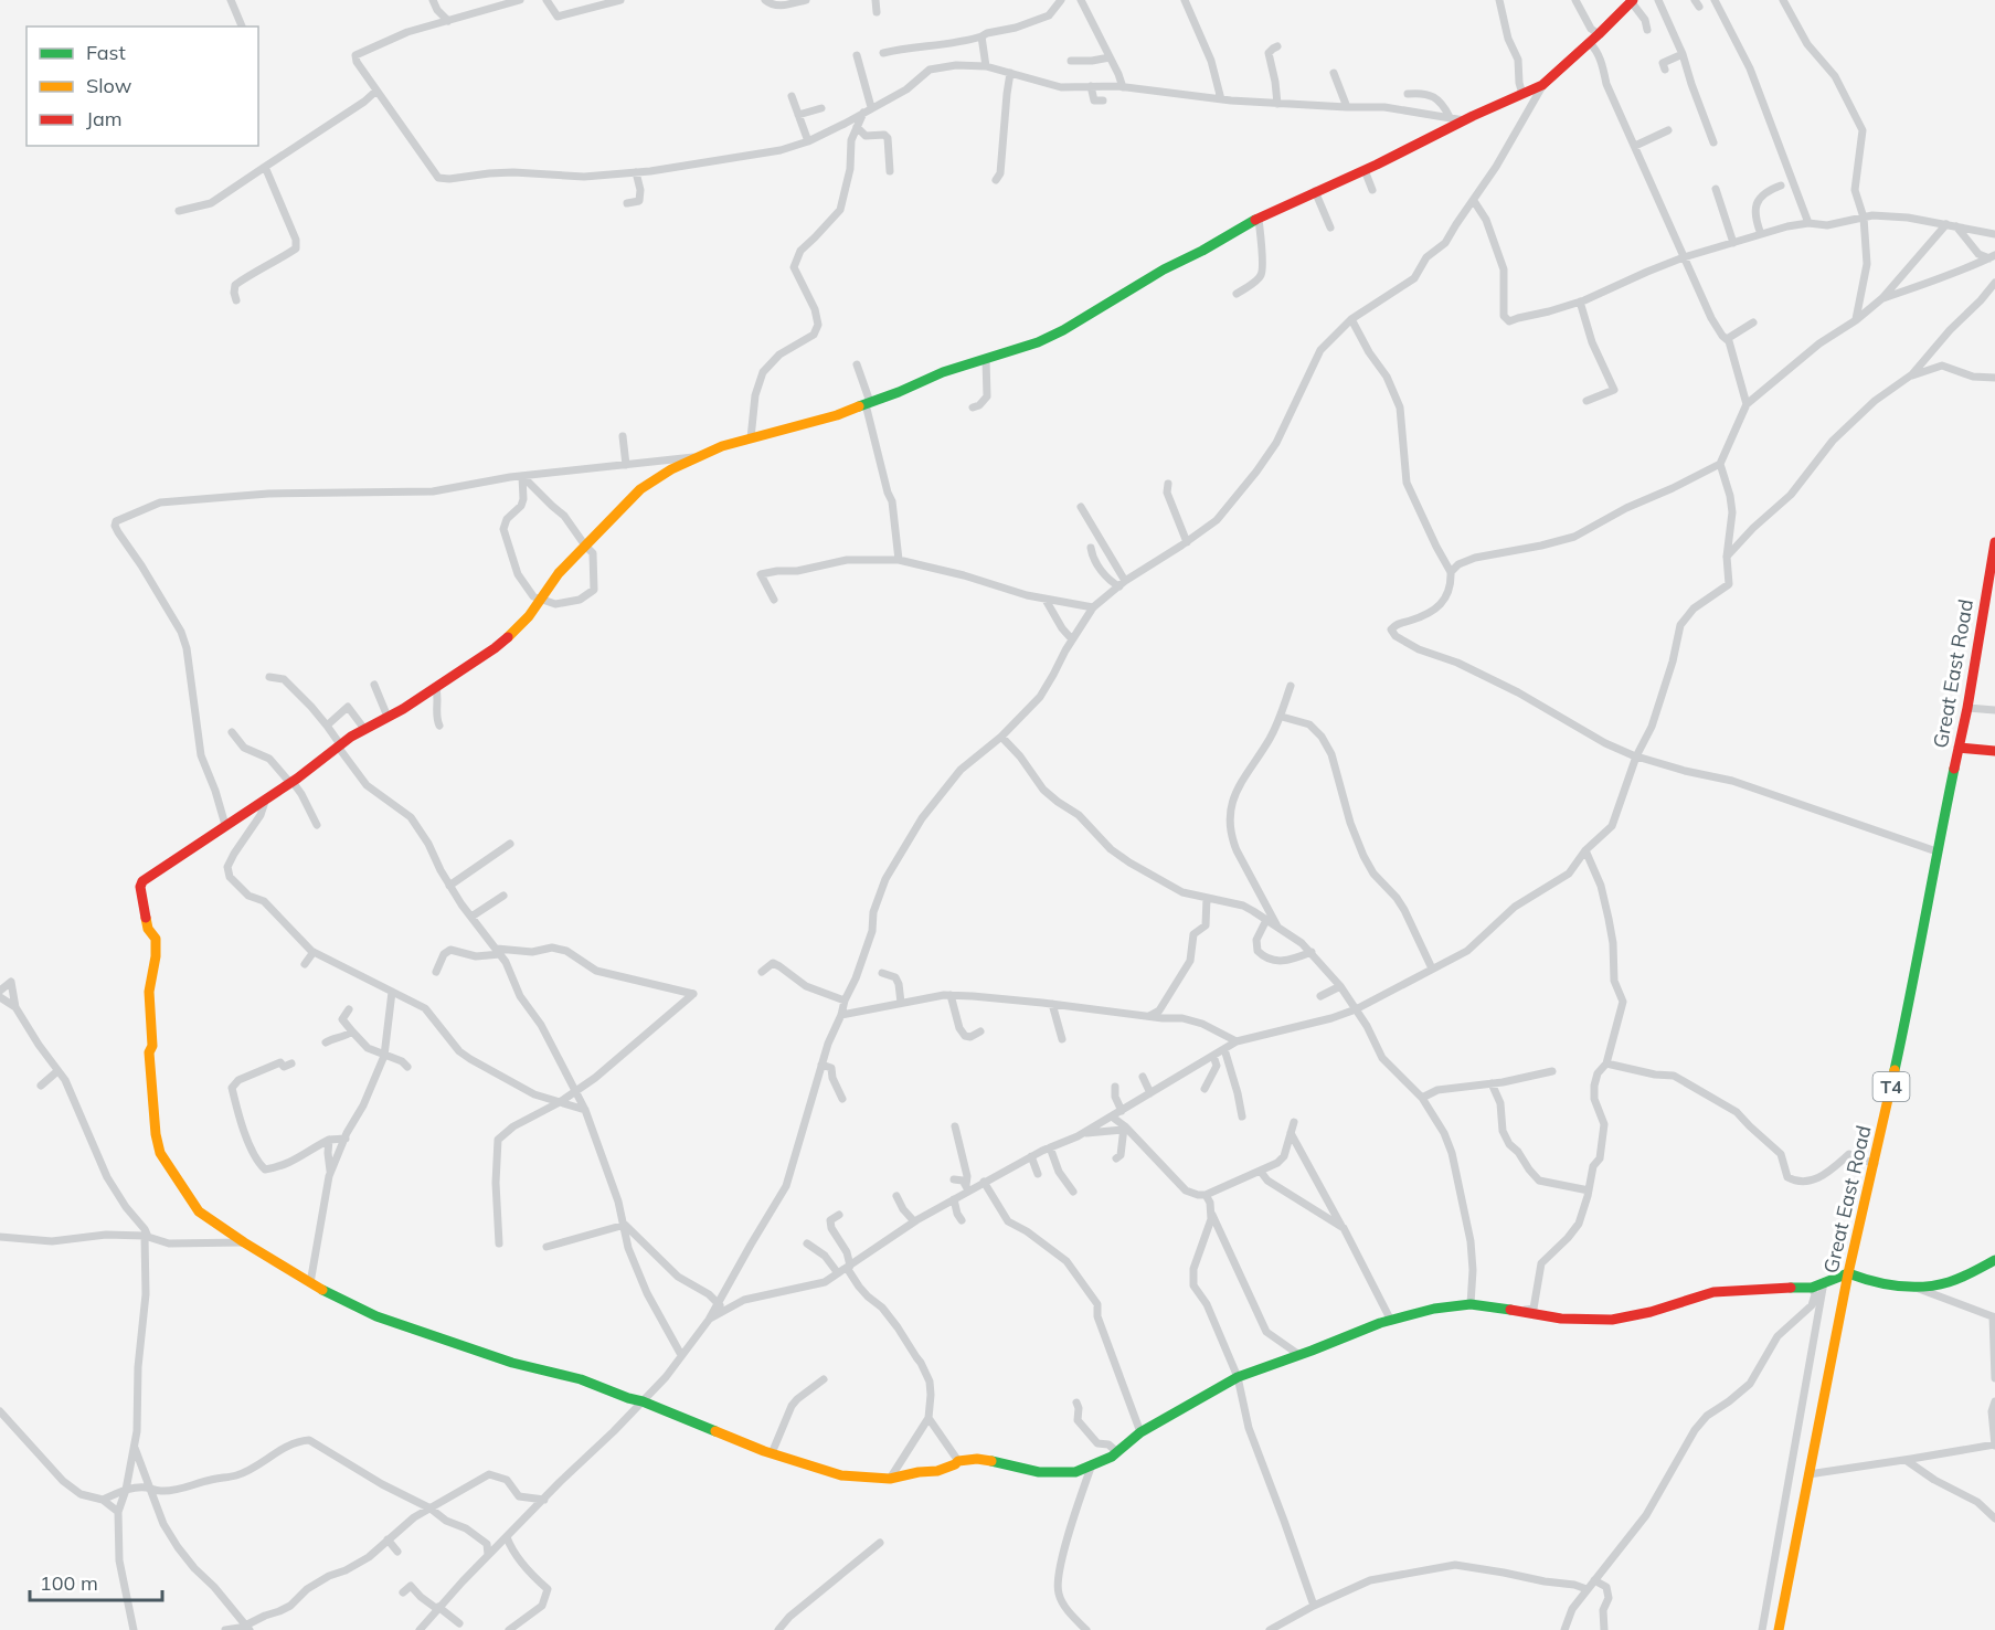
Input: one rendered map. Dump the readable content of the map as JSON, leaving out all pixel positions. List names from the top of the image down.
{
  "streets": {
    "main road": ["Great East Road", "T4"]
  },
  "legend": ["Fast", "Slow", "Jam"],
  "scale_bar": "100 m"
}
